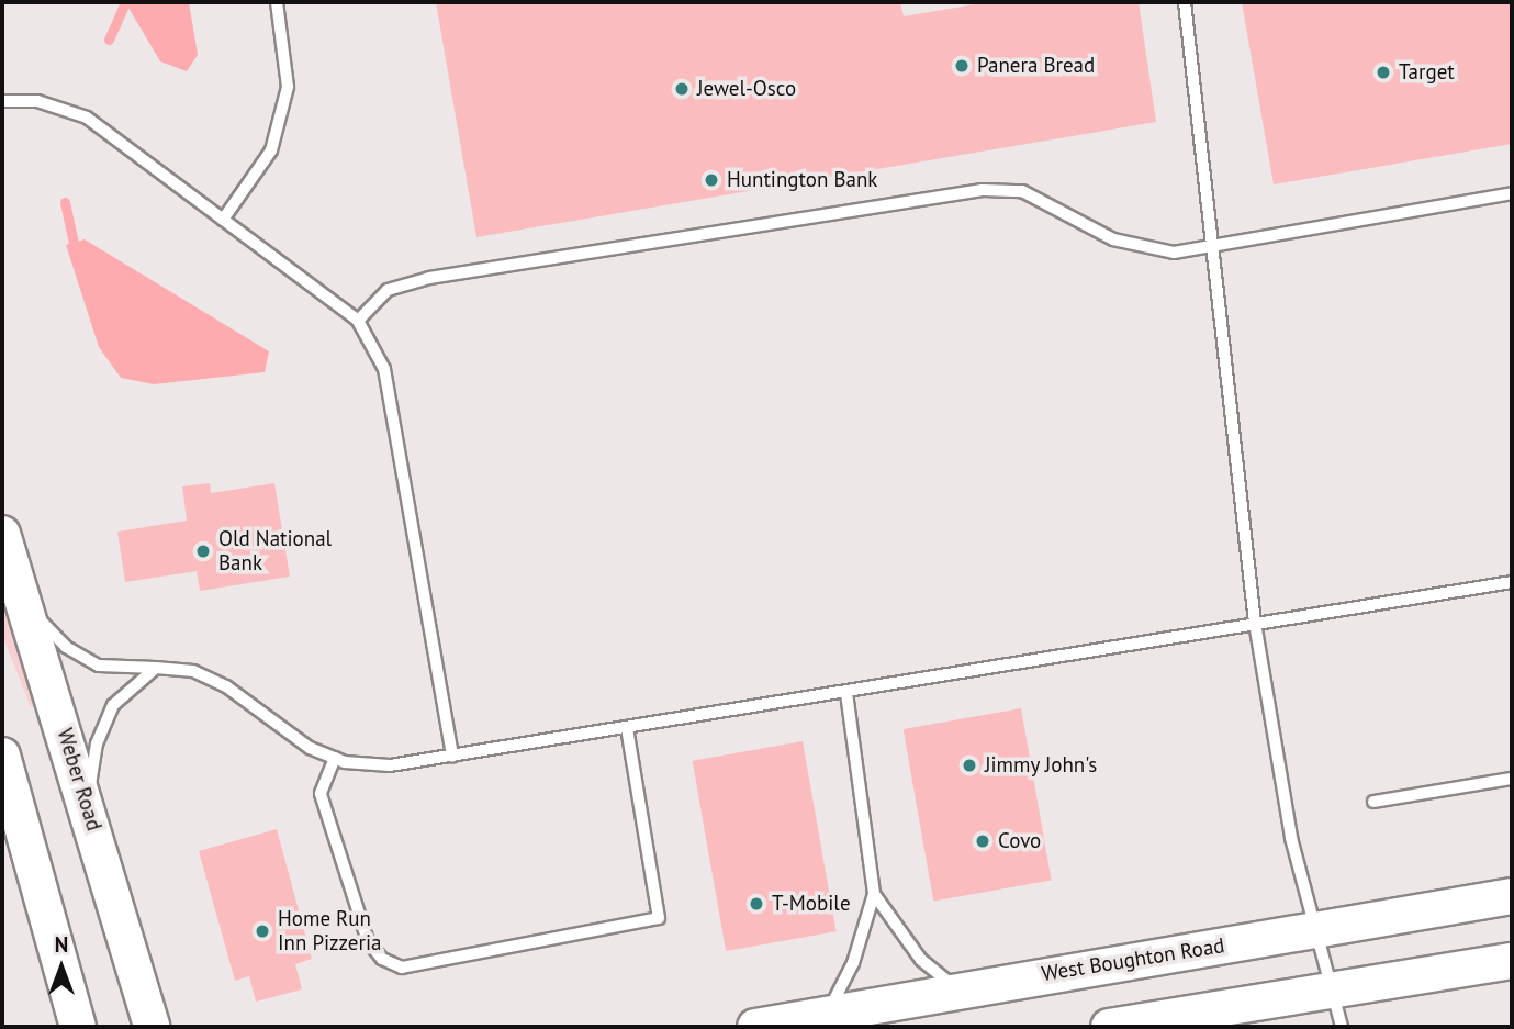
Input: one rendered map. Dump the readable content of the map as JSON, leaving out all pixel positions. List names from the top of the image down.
{
  "streets": {
    "main road": ["Weber Road", "West Boughton Road"]
  },
  "places": [
    "Panera Bread",
    "Target",
    "Jewel-Osco",
    "Huntington Bank",
    "Old National Bank",
    "Jimmy John's",
    "Covo",
    "T-Mobile",
    "Home Run Inn Pizzeria"
  ],
  "north": "top"
}
